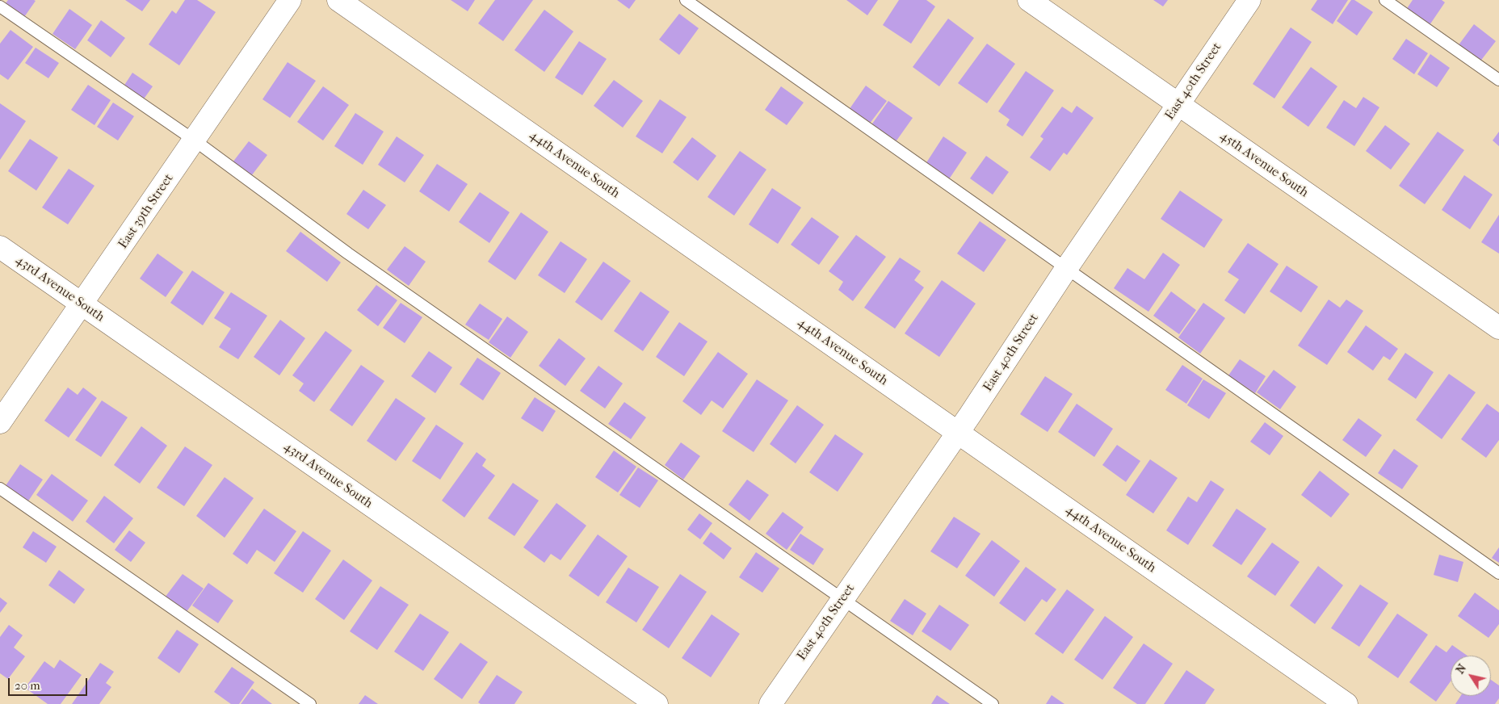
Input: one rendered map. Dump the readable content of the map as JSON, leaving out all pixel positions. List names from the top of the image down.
{
  "streets": {
    "street": [
      "East 40th Street",
      "44th Avenue South",
      "45th Avenue South",
      "East 39th Street",
      "43rd Avenue South"
    ]
  },
  "crossings": [
    ["East 40th Street", "44th Avenue South"],
    ["East 40th Street", "45th Avenue South"],
    ["East 39th Street", "43rd Avenue South"]
  ],
  "scale_bar": "20 m",
  "north": "top left"
}
